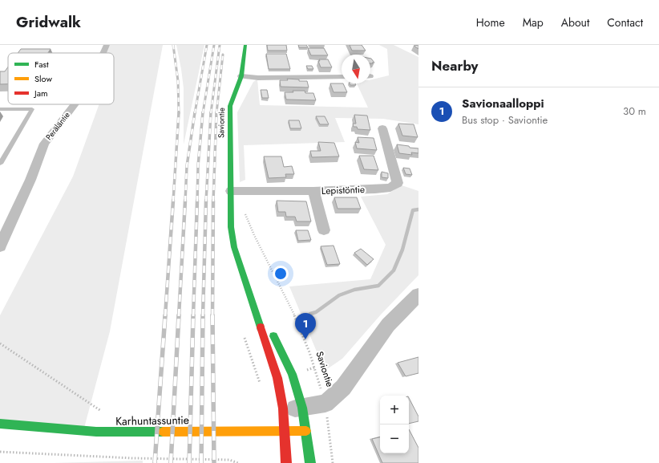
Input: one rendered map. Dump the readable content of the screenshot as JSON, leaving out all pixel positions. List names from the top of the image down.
{
  "streets": {
    "main road": ["Saviontie", "Karhuntassuntie"],
    "street": ["Peräläntie", "Lepistöntie"]
  },
  "crossings": [
    ["Saviontie", "Lepistöntie"],
    ["Saviontie", "Karhuntassuntie"]
  ],
  "legend": ["Fast", "Slow", "Jam"],
  "north": "bottom",
  "page": {
    "header": "Gridwalk",
    "nav": [
      "Home",
      "Map",
      "About",
      "Contact"
    ],
    "heading": "Nearby",
    "list": [
      {
        "mark": "1",
        "name": "Savionaalloppi",
        "note": "Bus stop · Saviontie",
        "value": "30 m"
      }
    ],
    "pins": "1",
    "map_buttons": ["+", "−"]
  }
}
